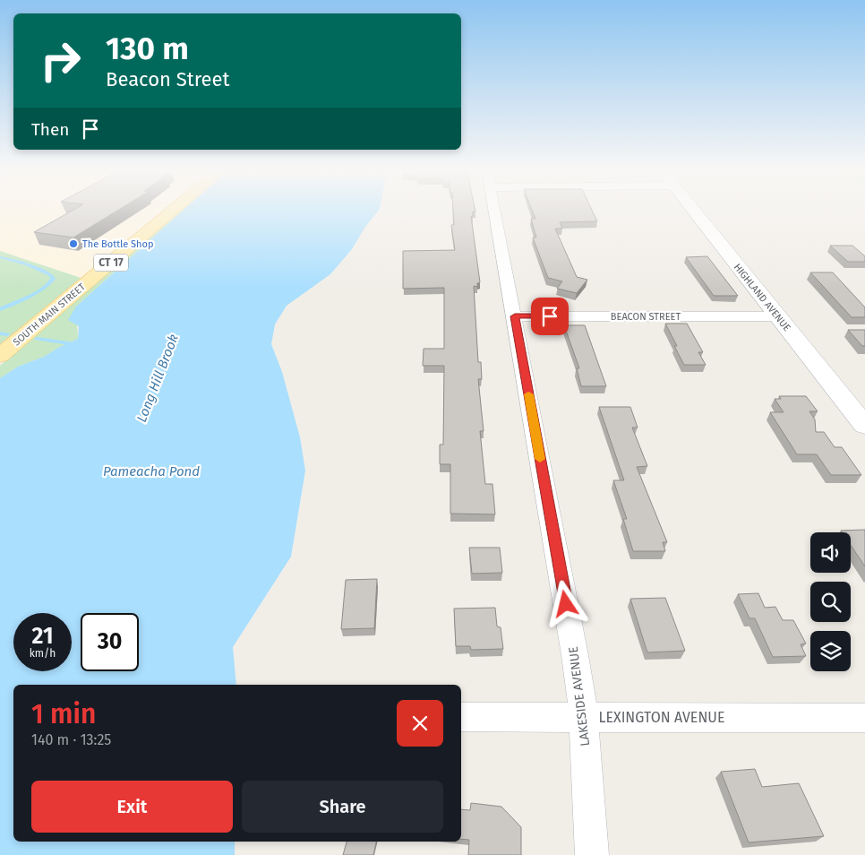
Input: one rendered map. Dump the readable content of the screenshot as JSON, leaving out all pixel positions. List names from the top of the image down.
{
  "streets": {
    "main road": ["CT 17", "SOUTH MAIN STREET"],
    "street": [
      "HIGHLAND AVENUE",
      "BEACON STREET",
      "LAKESIDE AVENUE",
      "LEXINGTON AVENUE"
    ]
  },
  "crossings": [
    ["HIGHLAND AVENUE", "BEACON STREET"],
    ["BEACON STREET", "LAKESIDE AVENUE"],
    ["LAKESIDE AVENUE", "LEXINGTON AVENUE"]
  ],
  "water": ["Long Hill Brook", "Pameacha Pond"],
  "places": ["The Bottle Shop"],
  "page": {
    "turn": ["130 m", "Beacon Street"],
    "then": "Then",
    "speed": "21 km/h",
    "limit": "30",
    "heading": ["1 min", "140 m · 13:25"],
    "buttons": ["Exit", "Share"]
  }
}
